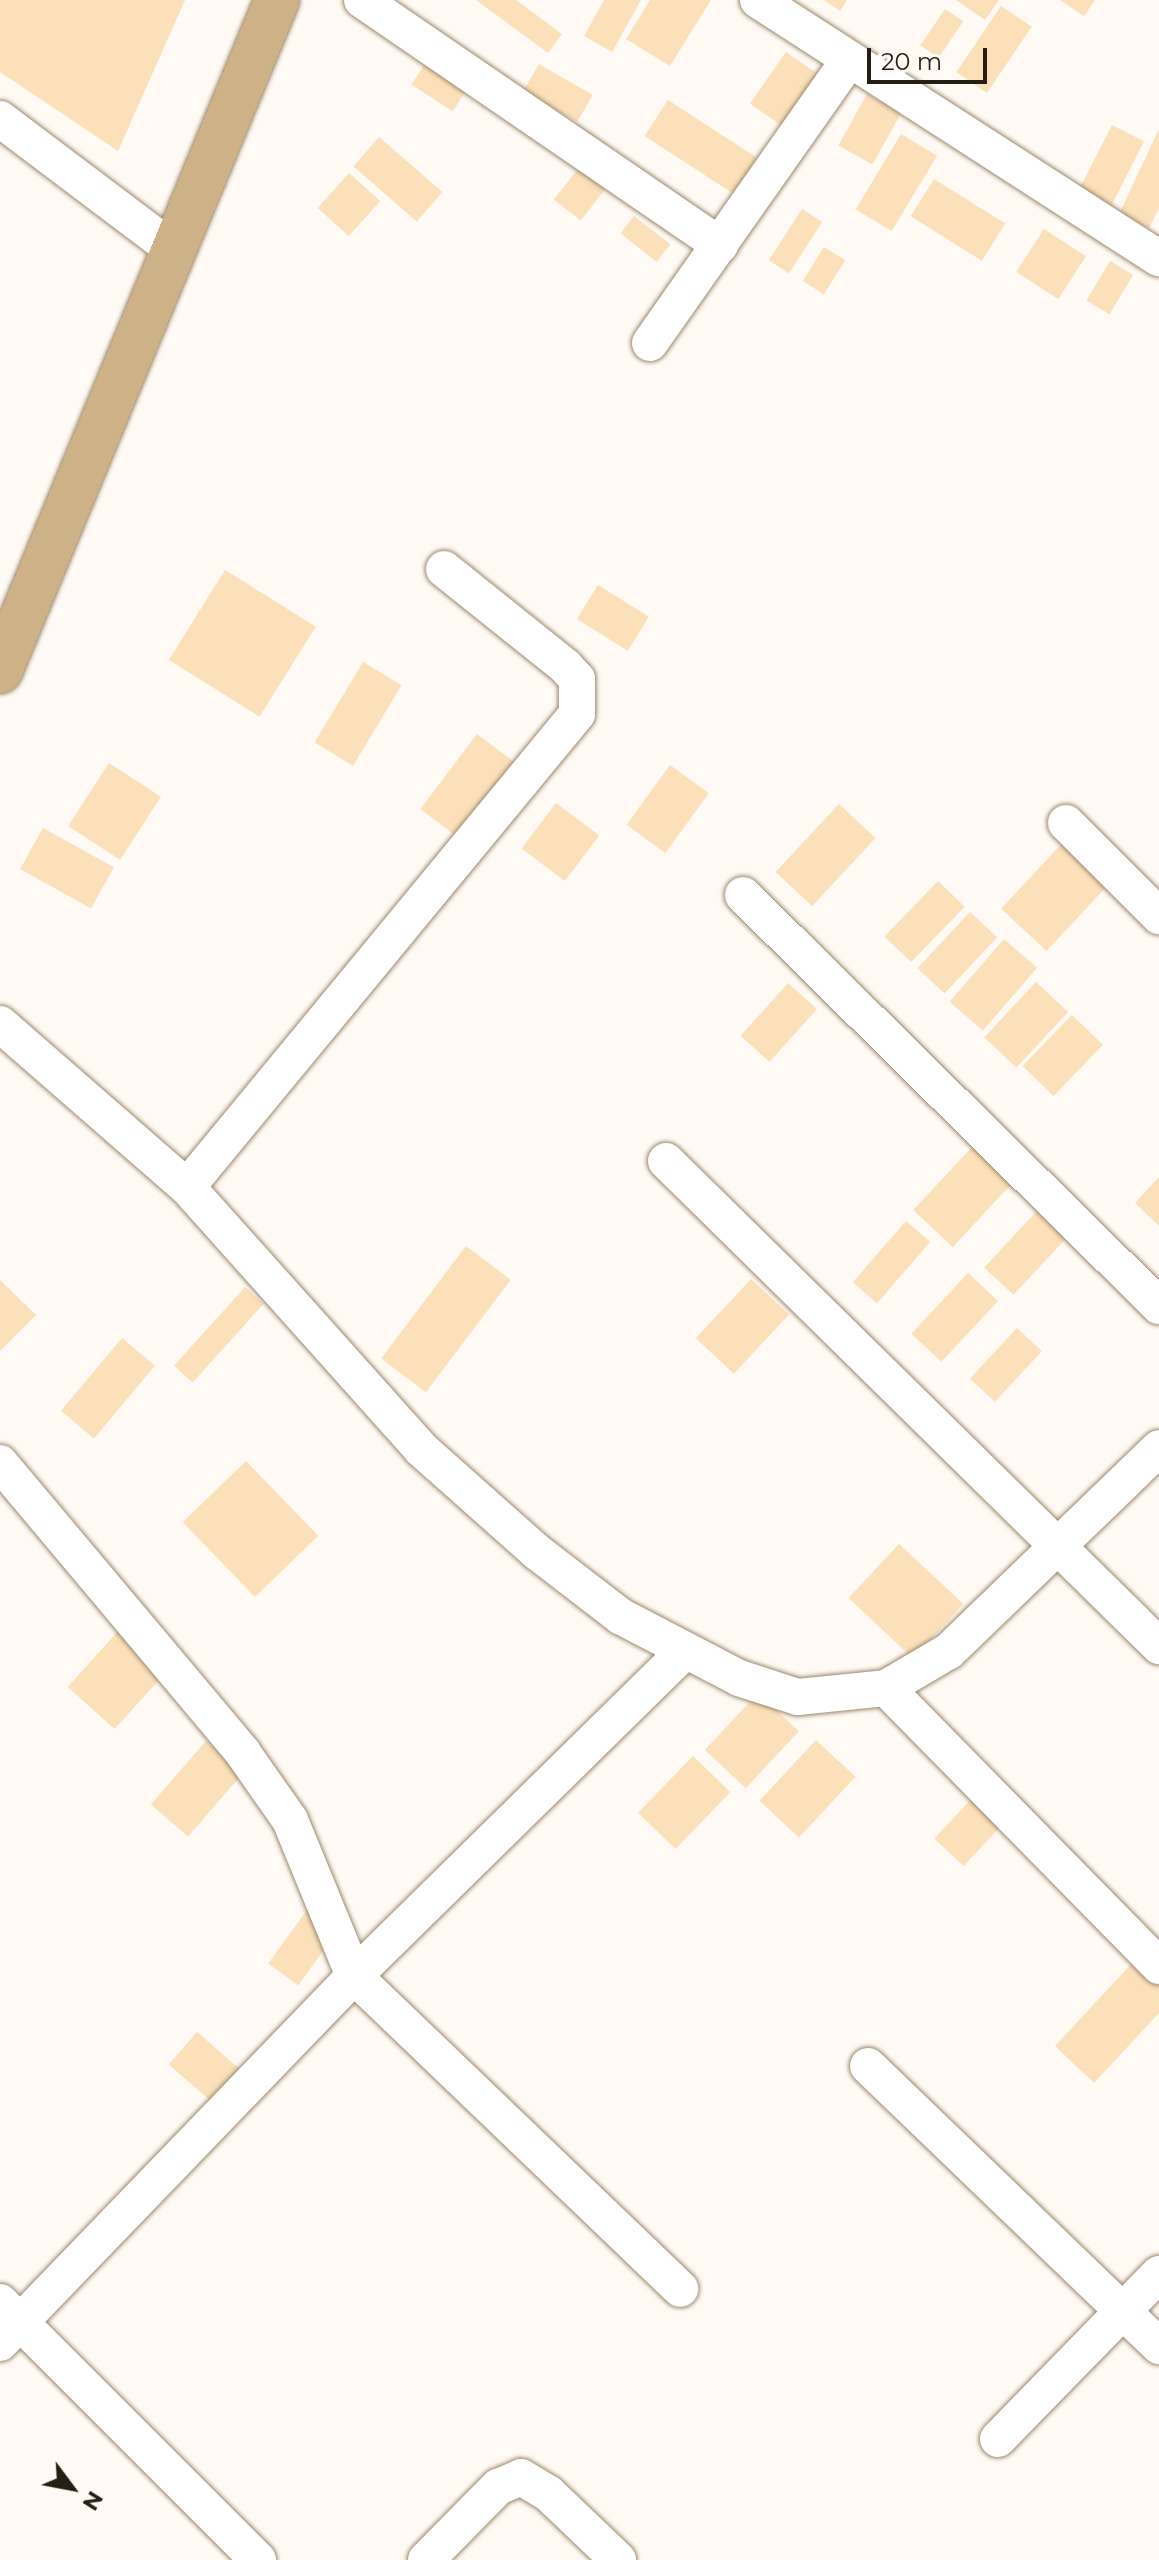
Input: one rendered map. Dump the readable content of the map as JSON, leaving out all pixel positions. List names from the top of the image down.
{
  "scale_bar": "20 m",
  "north": "bottom right"
}
